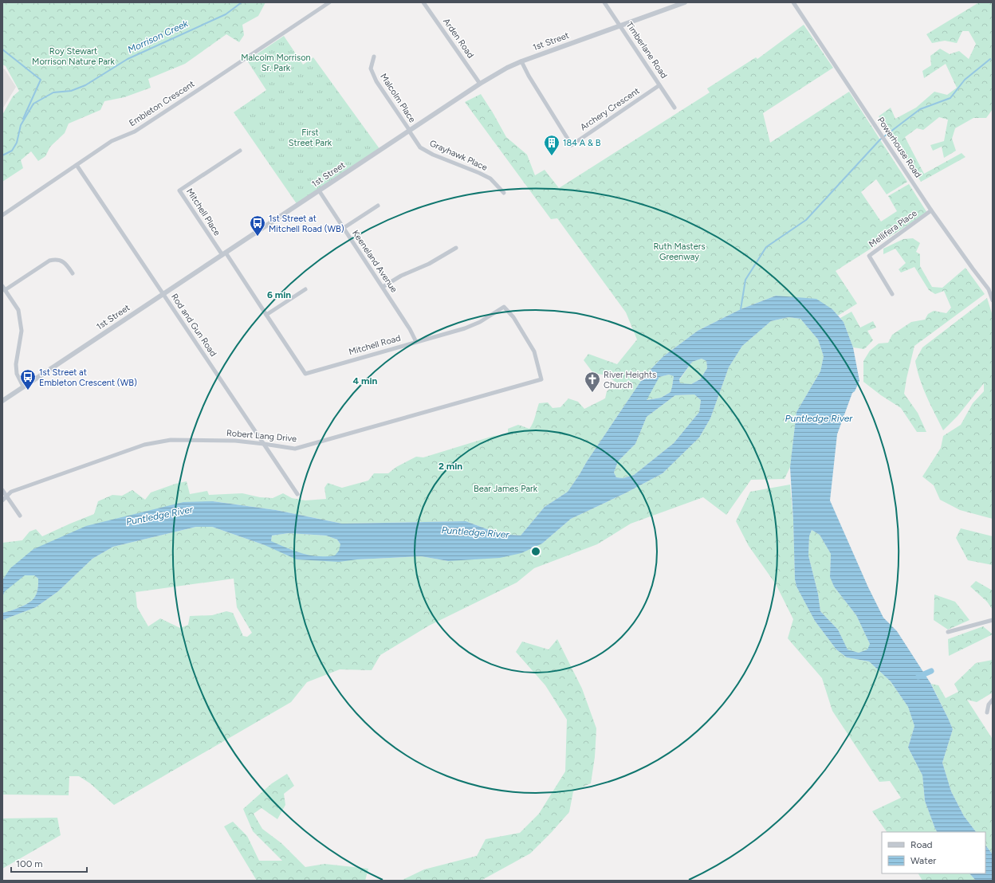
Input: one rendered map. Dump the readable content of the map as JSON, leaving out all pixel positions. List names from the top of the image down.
{
  "streets": {
    "street": [
      "Arden Road",
      "1st Street",
      "Timberlane Road",
      "Malcolm Place",
      "Embleton Crescent",
      "Archery Crescent",
      "Powerhouse Road",
      "Grayhawk Place",
      "Mitchell Place",
      "Mellifera Place",
      "Keeneland Avenue",
      "Rod and Gun Road",
      "Mitchell Road",
      "Robert Lang Drive"
    ]
  },
  "crossings": [
    ["Arden Road", "1st Street"],
    ["1st Street", "Timberlane Road"],
    ["1st Street", "Malcolm Place"],
    ["1st Street", "Archery Crescent"],
    ["1st Street", "Grayhawk Place"],
    ["1st Street", "Mitchell Place"],
    ["1st Street", "Keeneland Avenue"],
    ["1st Street", "Rod and Gun Road"],
    ["1st Street", "Mitchell Road"],
    ["Timberlane Road", "Archery Crescent"],
    ["Malcolm Place", "Grayhawk Place"],
    ["Embleton Crescent", "Rod and Gun Road"],
    ["Powerhouse Road", "Mellifera Place"],
    ["Mitchell Place", "Mitchell Road"],
    ["Keeneland Avenue", "Mitchell Road"],
    ["Rod and Gun Road", "Robert Lang Drive"],
    ["Mitchell Road", "Robert Lang Drive"]
  ],
  "water": ["Morrison Creek", "Puntledge River"],
  "parks": [
    "Roy Stewart Morrison Nature Park",
    "Malcolm Morrison Sr. Park",
    "First Street Park",
    "Ruth Masters Greenway",
    "Bear James Park"
  ],
  "places": {
    "building": ["184 A & B"],
    "bus stop": ["1st Street at Mitchell Road (WB)", "1st Street at Embleton Crescent (WB)"],
    "church": ["River Heights Church"]
  },
  "legend": ["Road", "Water"],
  "scale_bar": "100 m",
  "rings": ["6 min", "4 min", "2 min"]
}
